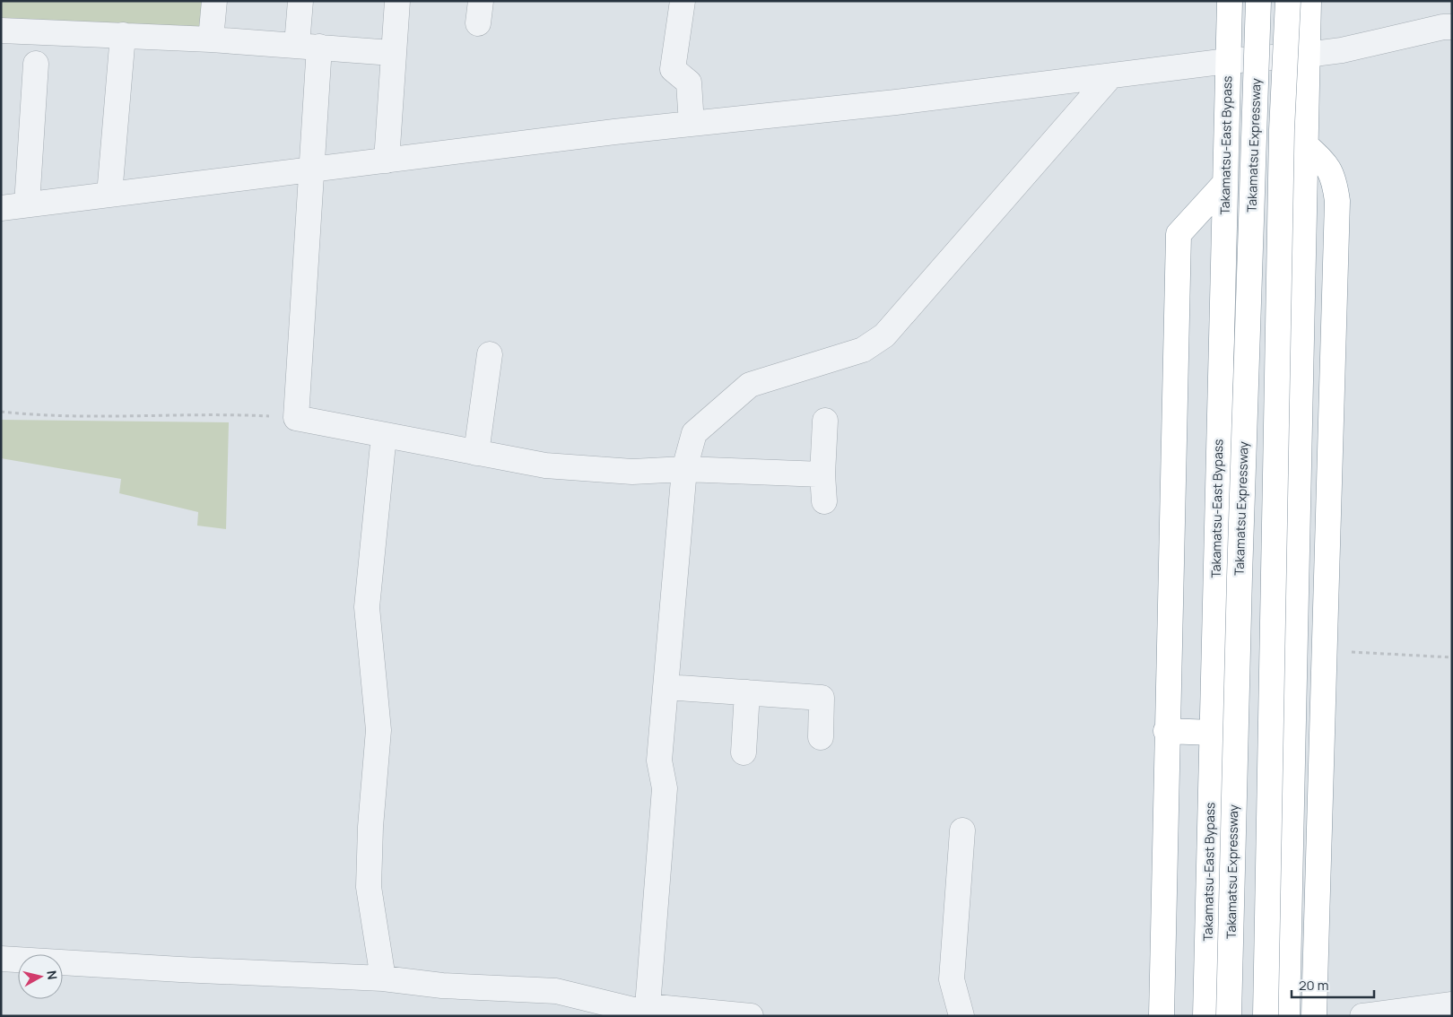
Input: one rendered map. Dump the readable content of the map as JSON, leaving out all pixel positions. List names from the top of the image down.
{
  "streets": {
    "highway": ["Takamatsu-East Bypass", "Takamatsu Expressway"]
  },
  "scale_bar": "20 m",
  "north": "right"
}
